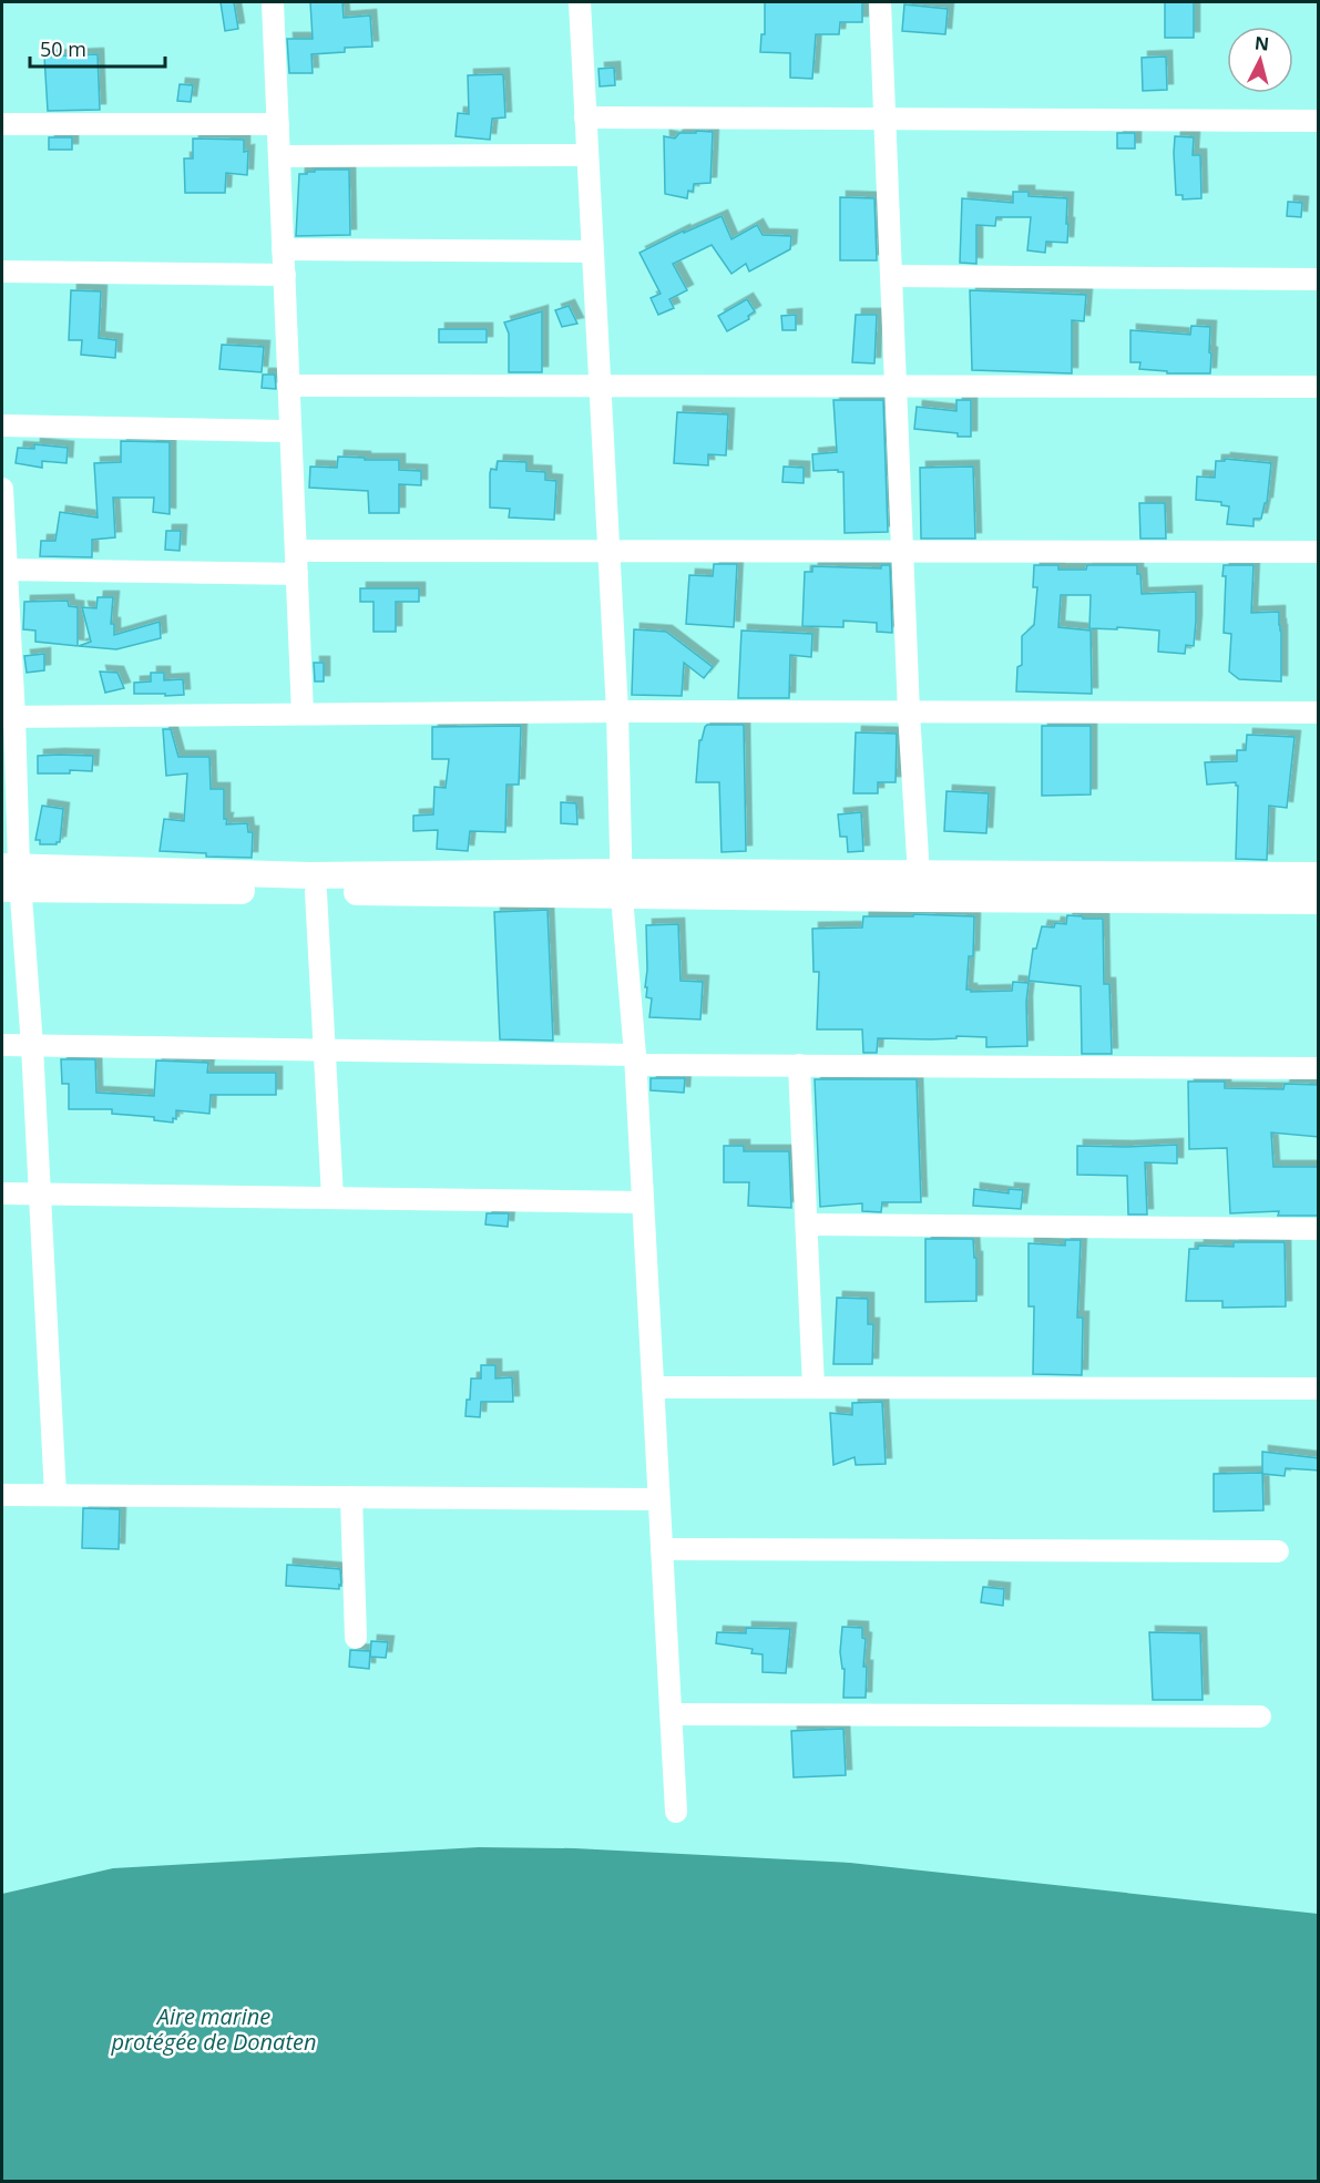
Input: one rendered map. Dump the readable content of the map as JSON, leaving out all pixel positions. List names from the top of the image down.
{
  "water": ["Aire marine protégée de Donaten"],
  "scale_bar": "50 m",
  "north": "top"
}
